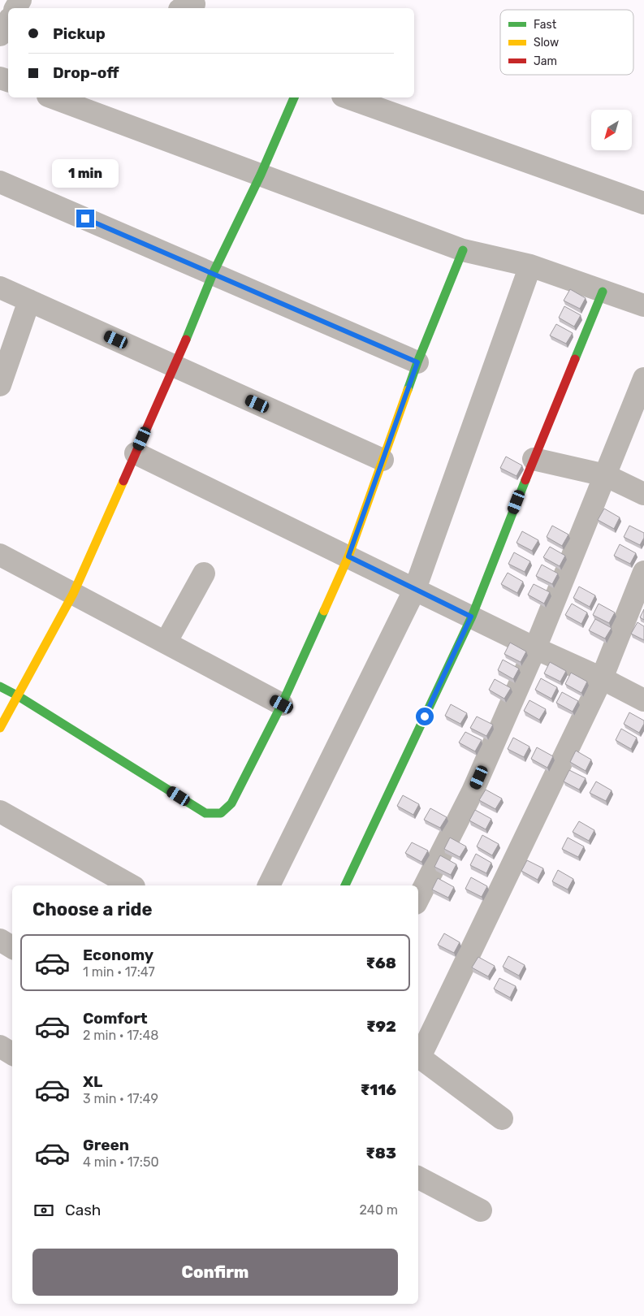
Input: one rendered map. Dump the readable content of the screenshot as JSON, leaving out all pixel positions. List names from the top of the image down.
{
  "legend": ["Fast", "Slow", "Jam"],
  "north": "bottom left",
  "page": {
    "banner": ["Pickup", "Drop-off"],
    "bubble": "1 min",
    "heading": "Choose a ride",
    "list": [
      {
        "name": "Economy",
        "note": "1 min · 17:47",
        "value": "₹68"
      },
      {
        "name": "Comfort",
        "note": "2 min · 17:48",
        "value": "₹92"
      },
      {
        "name": "XL",
        "note": "3 min · 17:49",
        "value": "₹116"
      },
      {
        "name": "Green",
        "note": "4 min · 17:50",
        "value": "₹83"
      }
    ],
    "pay": ["Cash", "240 m"],
    "buttons": "Confirm"
  }
}
